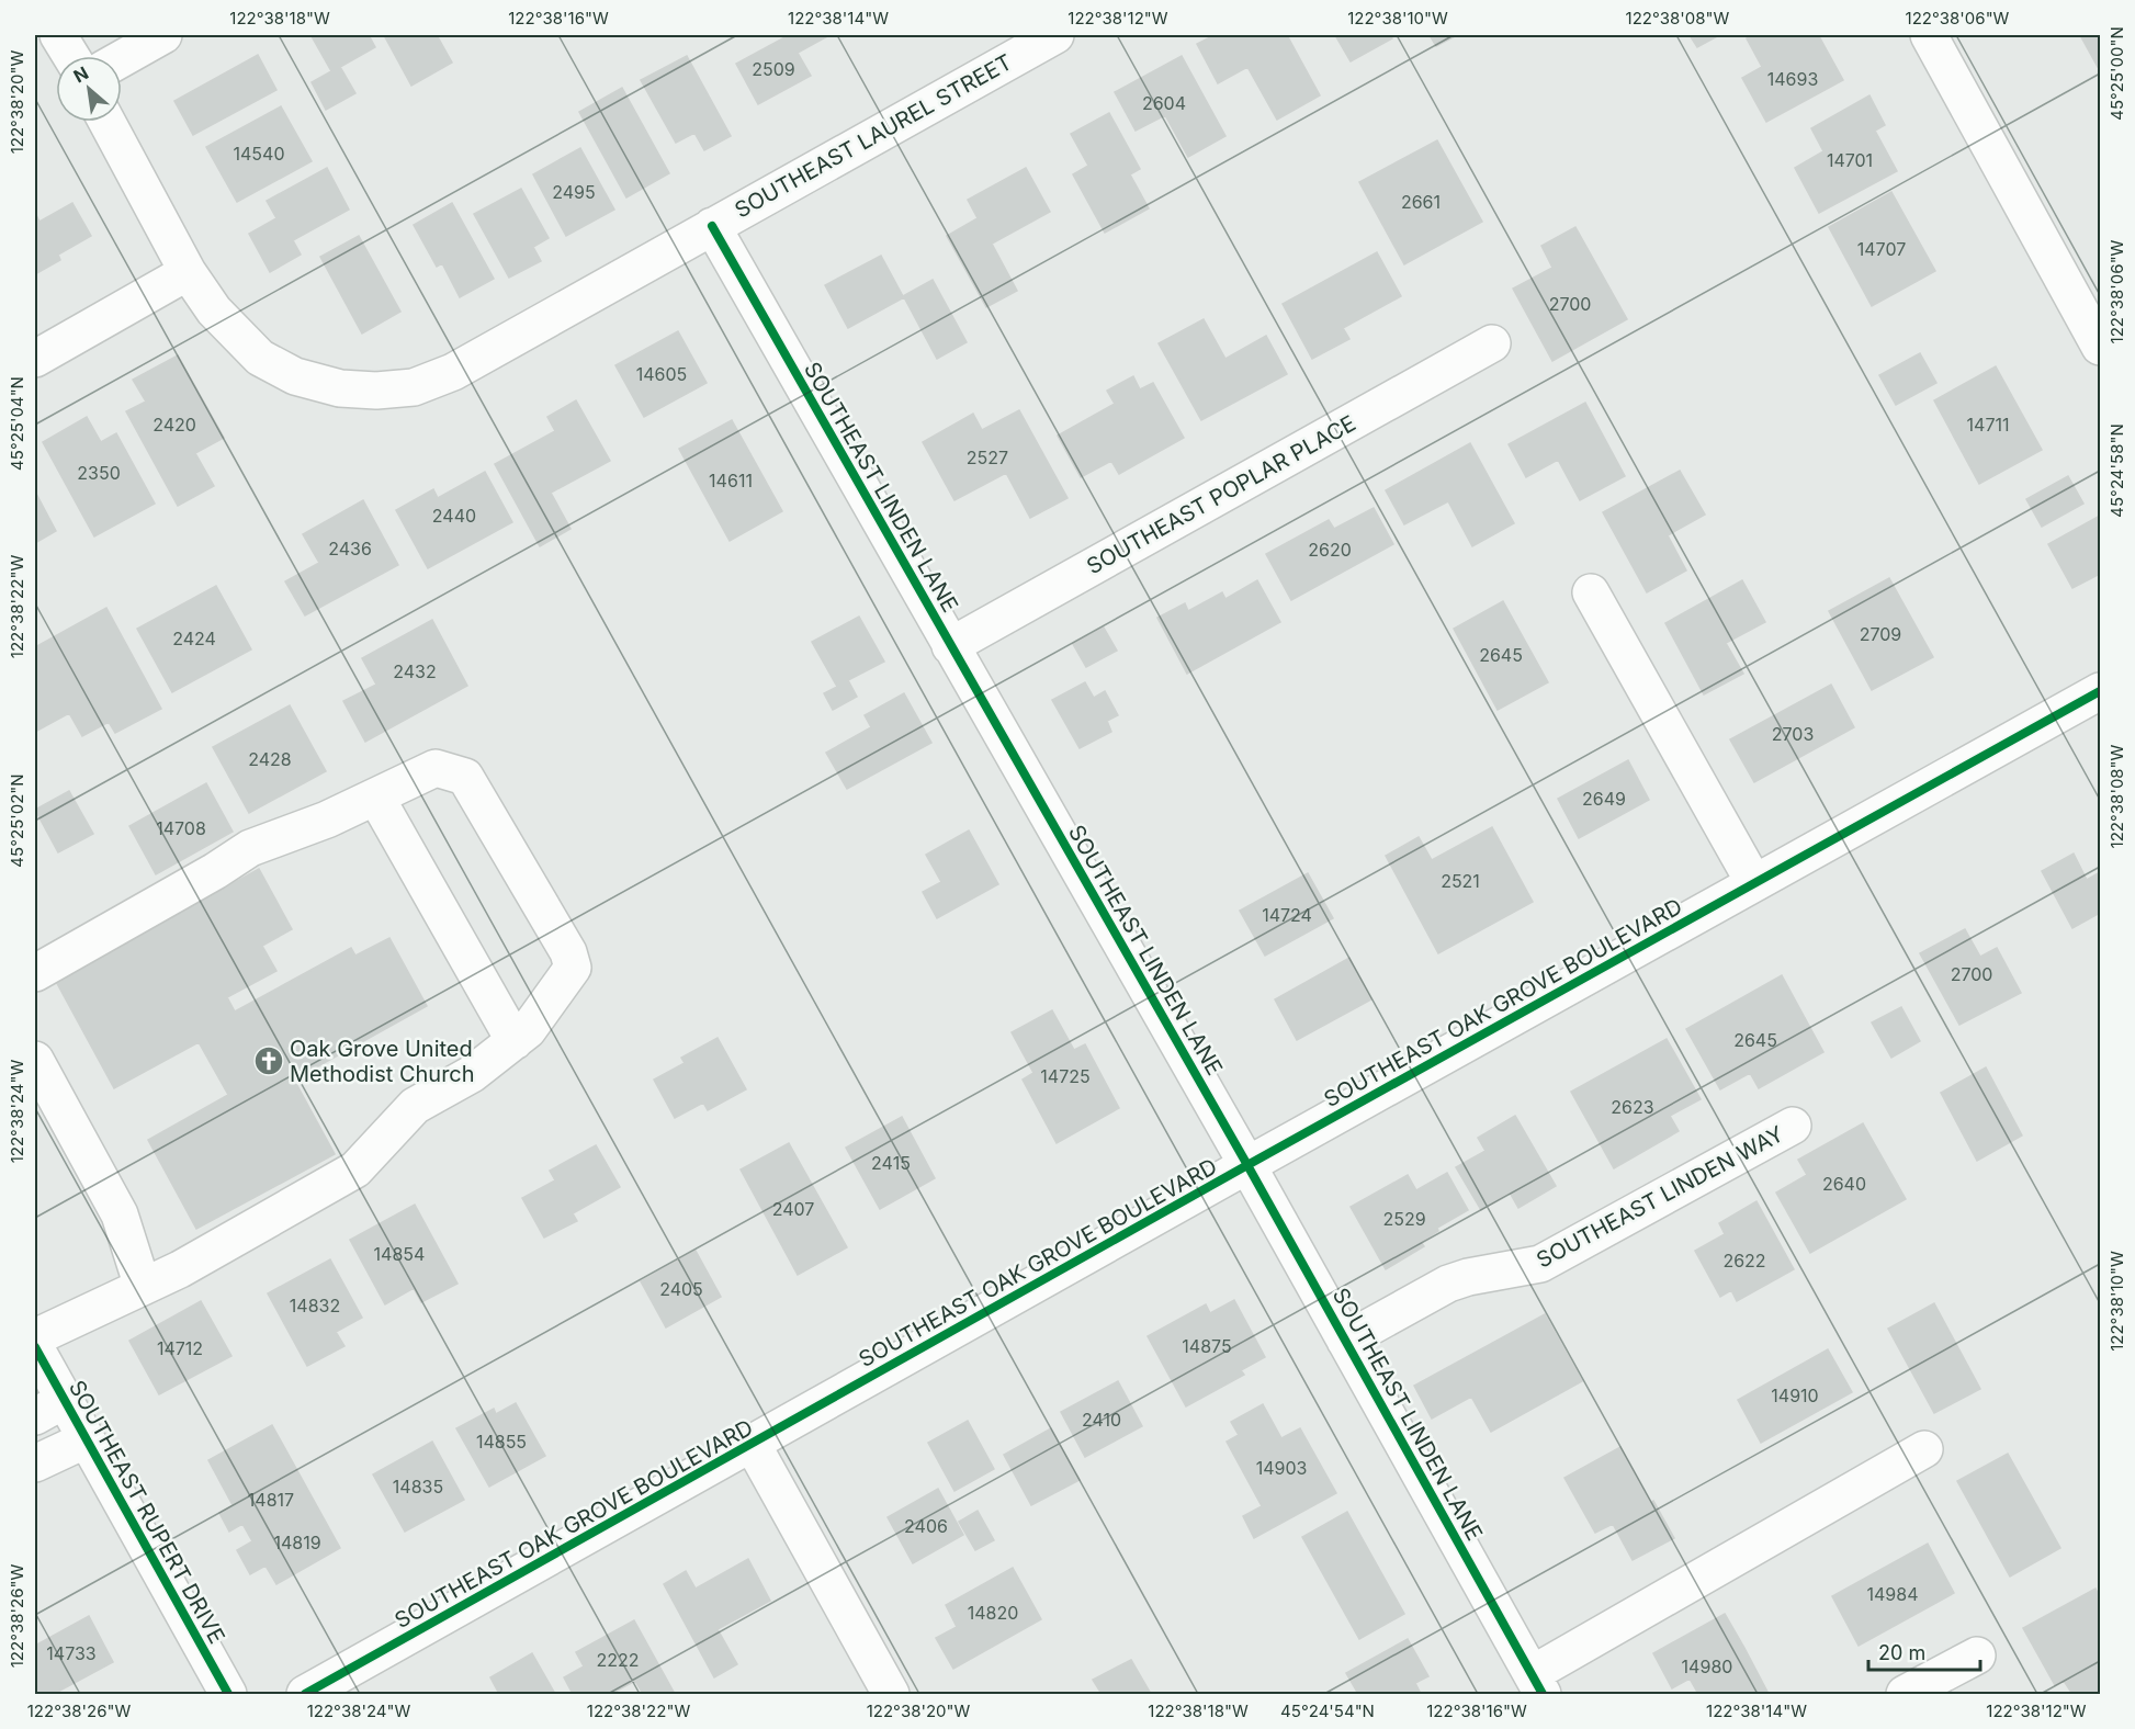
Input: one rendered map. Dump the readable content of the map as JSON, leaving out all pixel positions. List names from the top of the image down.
{
  "streets": {
    "street": [
      "SOUTHEAST LAUREL STREET",
      "SOUTHEAST LINDEN LANE",
      "SOUTHEAST POPLAR PLACE",
      "SOUTHEAST OAK GROVE BOULEVARD",
      "SOUTHEAST LINDEN WAY",
      "SOUTHEAST RUPERT DRIVE"
    ]
  },
  "crossings": [
    ["SOUTHEAST LAUREL STREET", "SOUTHEAST LINDEN LANE"],
    ["SOUTHEAST LINDEN LANE", "SOUTHEAST POPLAR PLACE"],
    ["SOUTHEAST LINDEN LANE", "SOUTHEAST OAK GROVE BOULEVARD"],
    ["SOUTHEAST LINDEN LANE", "SOUTHEAST LINDEN WAY"]
  ],
  "places": {
    "church": ["Oak Grove United Methodist Church"]
  },
  "house_numbers": [
    "2509",
    "14693",
    "2604",
    "14540",
    "14701",
    "2495",
    "2661",
    "14707",
    "2700",
    "14605",
    "2420",
    "14711",
    "2527",
    "2350",
    "14611",
    "2440",
    "2436",
    "2620",
    "2709",
    "2424",
    "2645",
    "2432",
    "2703",
    "2428",
    "2649",
    "14708",
    "2521",
    "14724",
    "2700",
    "2645",
    "14725",
    "2623",
    "2415",
    "2640",
    "2407",
    "2529",
    "14854",
    "2622",
    "2405",
    "14832",
    "14875",
    "14712",
    "14910",
    "2410",
    "14855",
    "14903",
    "14835",
    "14817",
    "2406",
    "14819",
    "14984",
    "14820",
    "14733",
    "2222",
    "14980"
  ],
  "scale_bar": "20 m",
  "north": "top left",
  "coordinates": [
    "122°38'18\"W",
    "122°38'16\"W",
    "122°38'14\"W",
    "122°38'12\"W",
    "122°38'10\"W",
    "122°38'08\"W",
    "122°38'06\"W",
    "45°25'00\"N",
    "122°38'20\"W",
    "45°25'04\"N",
    "45°24'58\"N",
    "122°38'22\"W",
    "45°25'02\"N",
    "122°38'24\"W",
    "122°38'26\"W",
    "45°24'54\"N"
  ]
}
